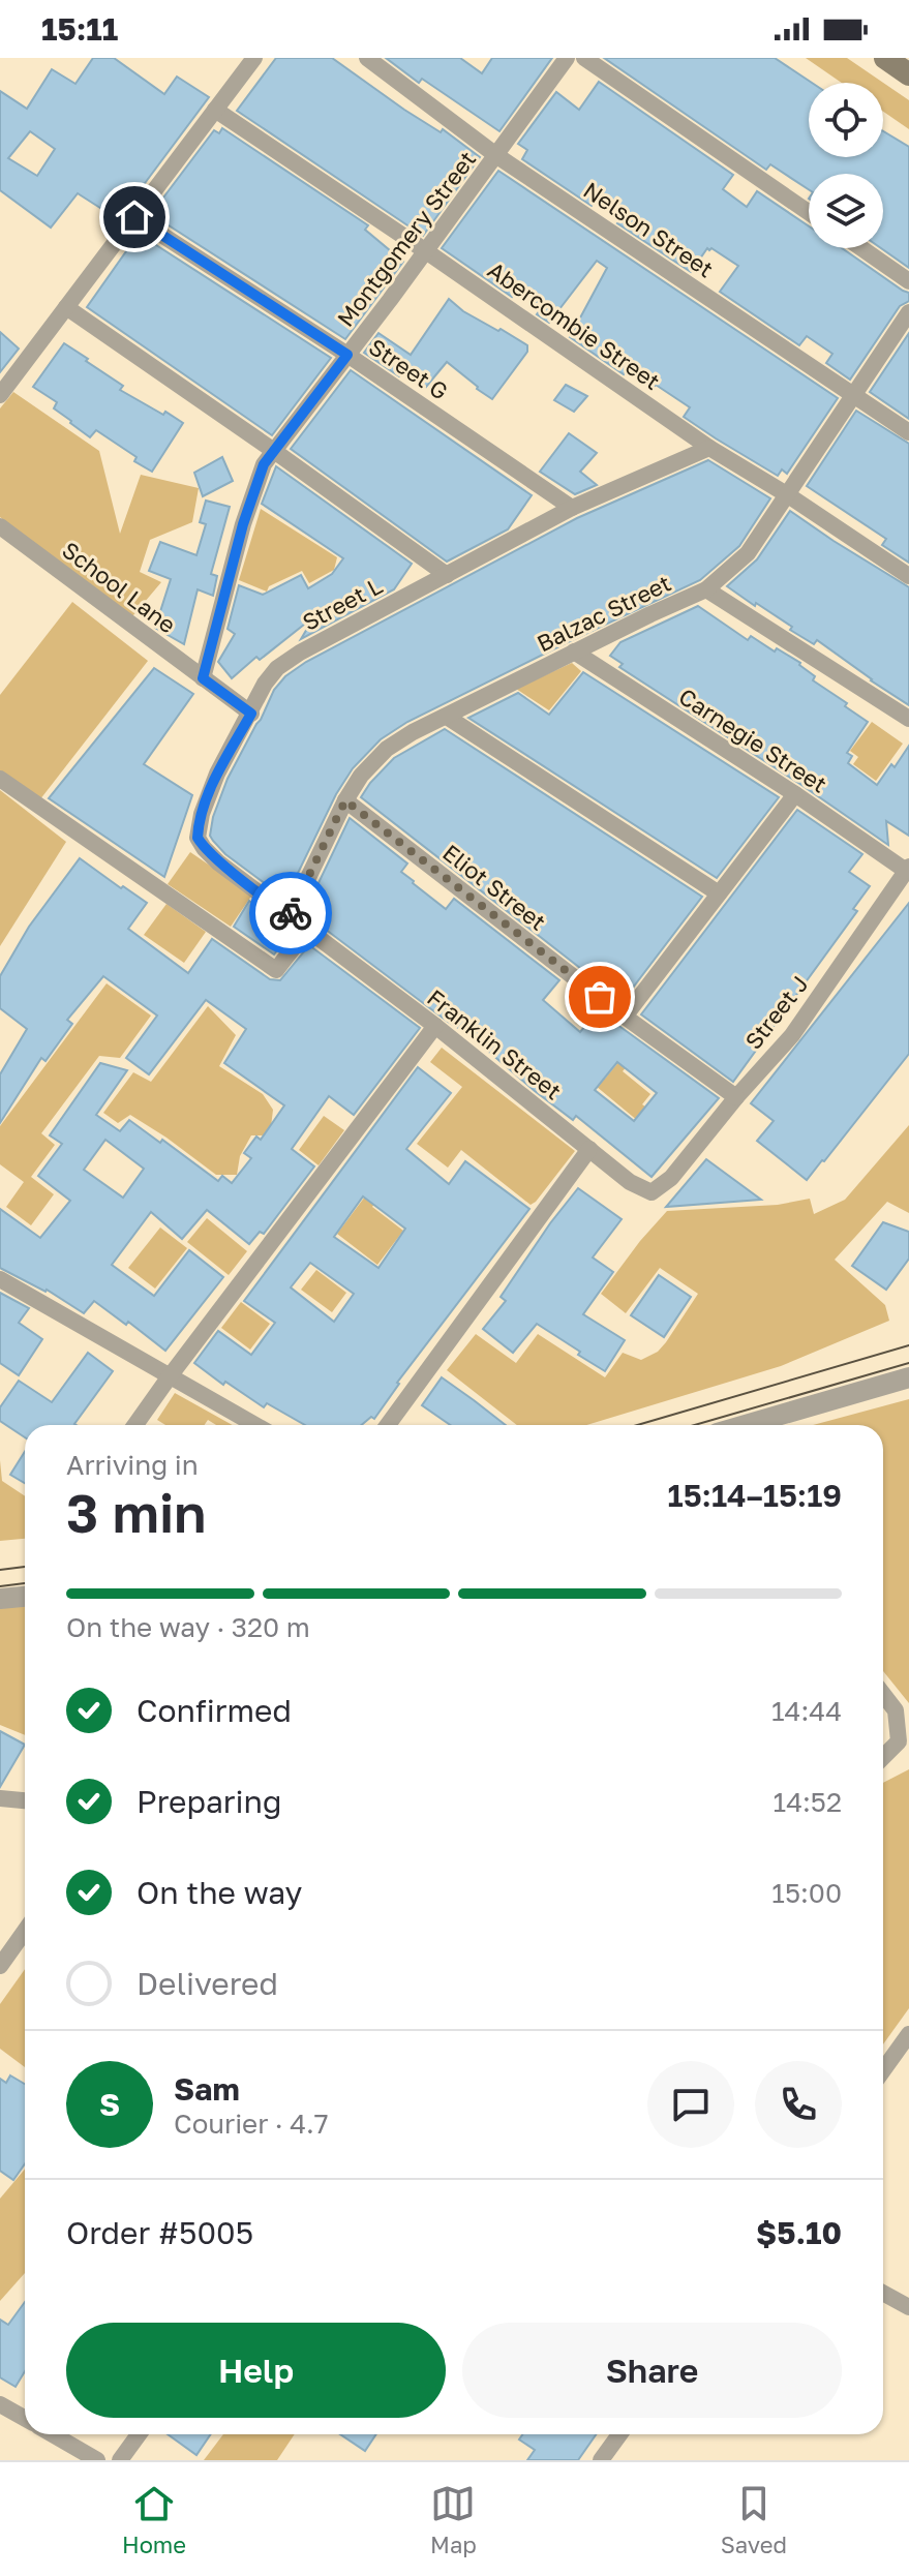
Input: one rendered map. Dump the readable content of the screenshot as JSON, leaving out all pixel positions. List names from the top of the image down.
{
  "streets": {
    "street": [
      "Nelson Street",
      "Montgomery Street",
      "Abercombie Street",
      "Street G",
      "School Lane",
      "Street L",
      "Balzac Street",
      "Carnegie Street",
      "Eliot Street",
      "Street J",
      "Franklin Street"
    ]
  },
  "crossings": [
    ["Nelson Street", "Montgomery Street"],
    ["Nelson Street", "Balzac Street"],
    ["Montgomery Street", "Abercombie Street"],
    ["Montgomery Street", "Street G"],
    ["Montgomery Street", "School Lane"],
    ["Abercombie Street", "Street L"],
    ["Abercombie Street", "Balzac Street"],
    ["Street G", "Street L"],
    ["School Lane", "Street L"],
    ["Street L", "Balzac Street"],
    ["Street L", "Franklin Street"],
    ["Balzac Street", "Carnegie Street"],
    ["Balzac Street", "Eliot Street"],
    ["Balzac Street", "Franklin Street"],
    ["Carnegie Street", "Street J"],
    ["Eliot Street", "Street J"],
    ["Street J", "Franklin Street"]
  ],
  "page": {
    "status": "15:11",
    "heading": ["3 min", "Arriving in", "15:14–15:19"],
    "panel": [
      "Sam",
      "Courier · 4.7",
      "Order #5005",
      "$5.10"
    ],
    "bar": "On the way · 320 m",
    "list": [
      ["Confirmed", "14:44"],
      ["Preparing", "14:52"],
      ["On the way", "15:00"],
      "Delivered"
    ],
    "round": "S",
    "buttons": ["Help", "Share"],
    "tabs": ["Home", "Map", "Saved"]
  }
}
